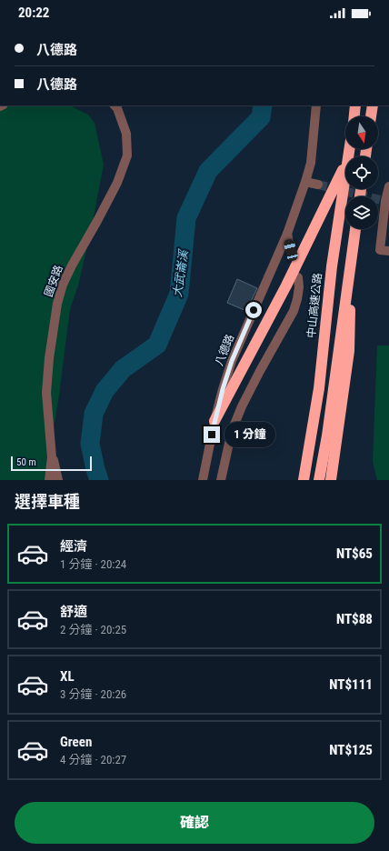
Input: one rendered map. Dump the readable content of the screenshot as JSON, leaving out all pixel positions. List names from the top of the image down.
{
  "streets": {
    "highway": ["中山高速公路"],
    "street": ["國安路", "八德路"]
  },
  "water": ["大武崙溪"],
  "scale_bar": "50 m",
  "north": "bottom",
  "page": {
    "status": "20:22",
    "banner": ["八德路", "八德路"],
    "bubble": "1 分鐘",
    "scale": "50 m",
    "heading": "選擇車種",
    "list": [
      {
        "name": "經濟",
        "note": "1 分鐘 · 20:24",
        "value": "NT$65"
      },
      {
        "name": "舒適",
        "note": "2 分鐘 · 20:25",
        "value": "NT$88"
      },
      {
        "name": "XL",
        "note": "3 分鐘 · 20:26",
        "value": "NT$111"
      },
      {
        "name": "Green",
        "note": "4 分鐘 · 20:27",
        "value": "NT$125"
      }
    ],
    "buttons": "確認"
  }
}
